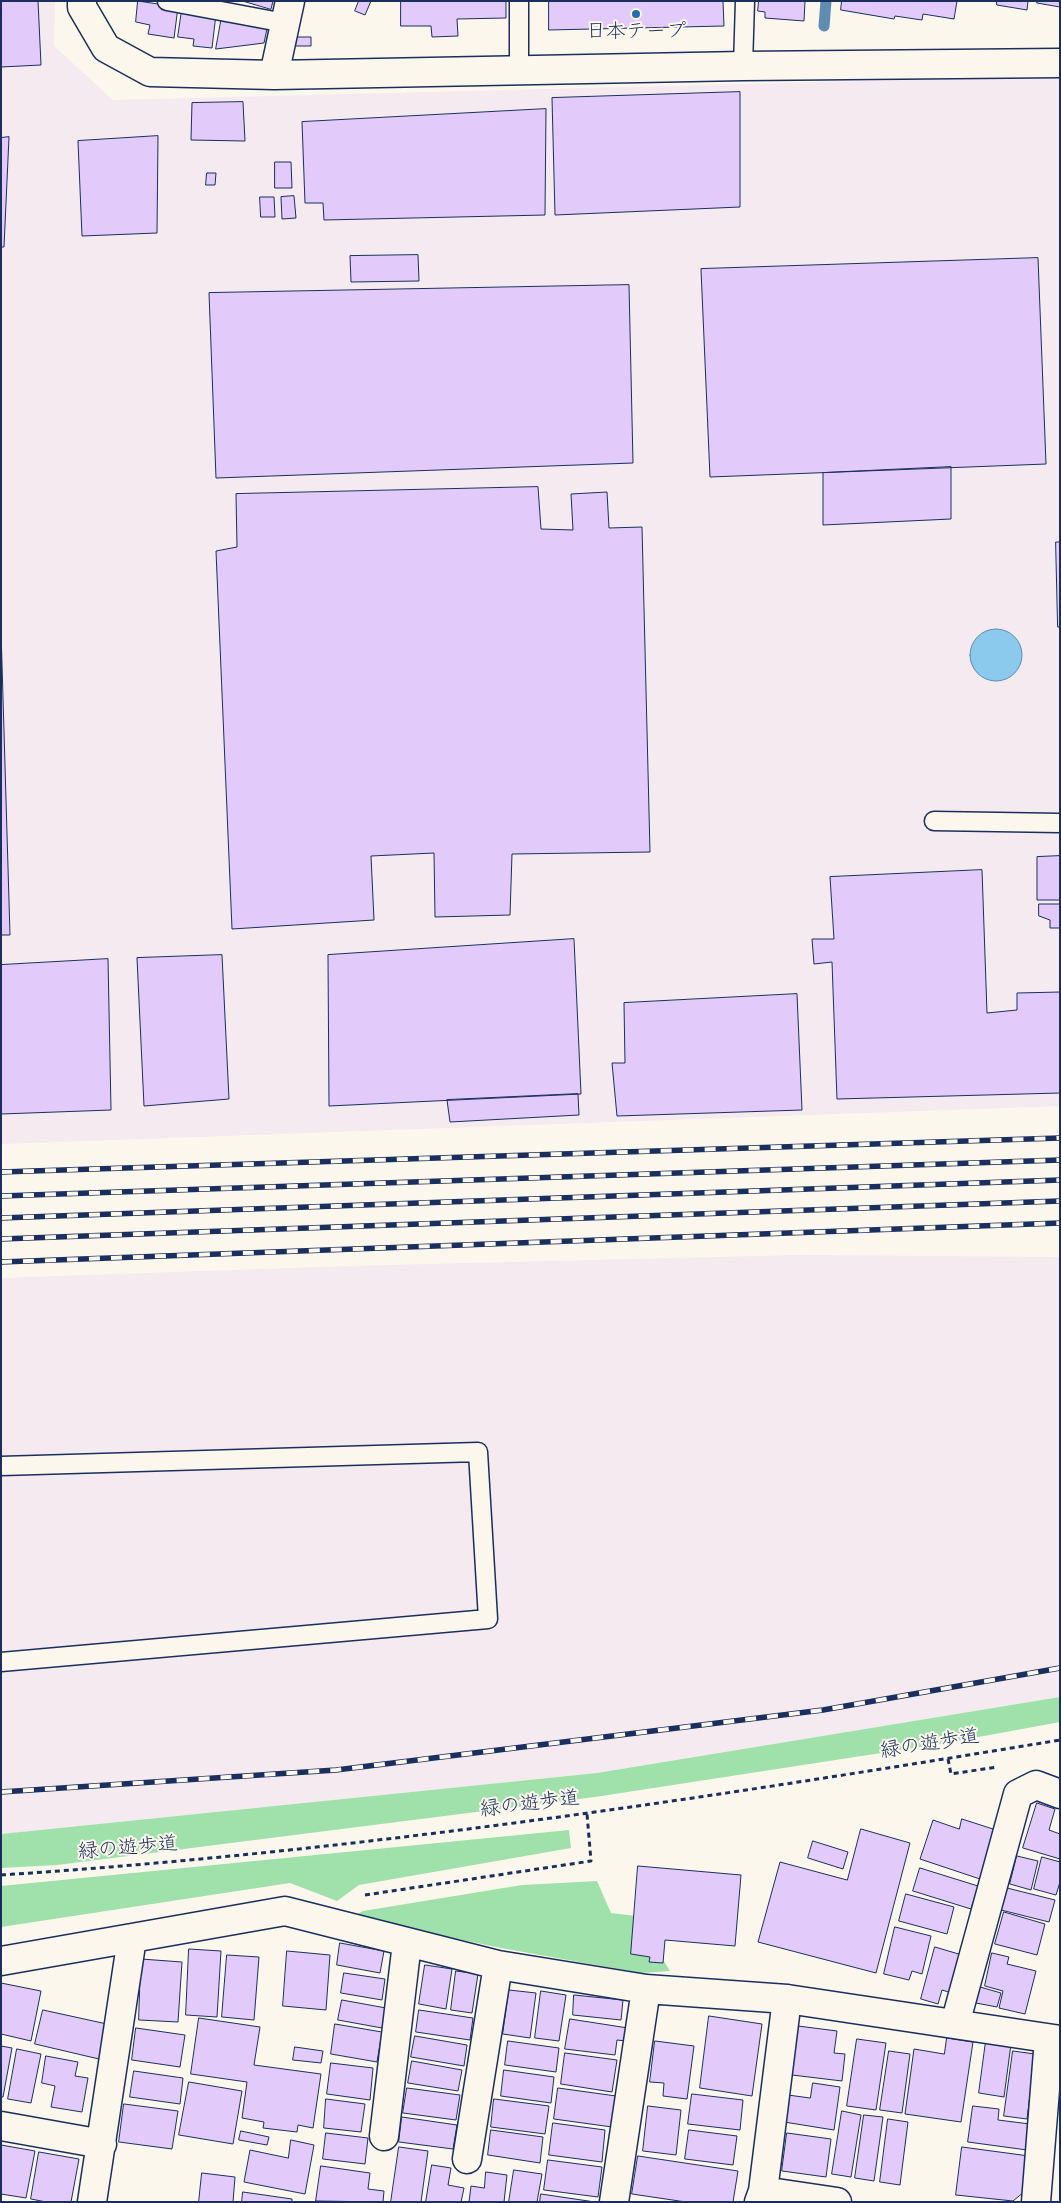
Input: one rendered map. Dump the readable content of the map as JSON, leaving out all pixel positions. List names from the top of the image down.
{
  "streets": {
    "path": ["緑の遊歩道"]
  },
  "places": ["日本テープ"]
}
